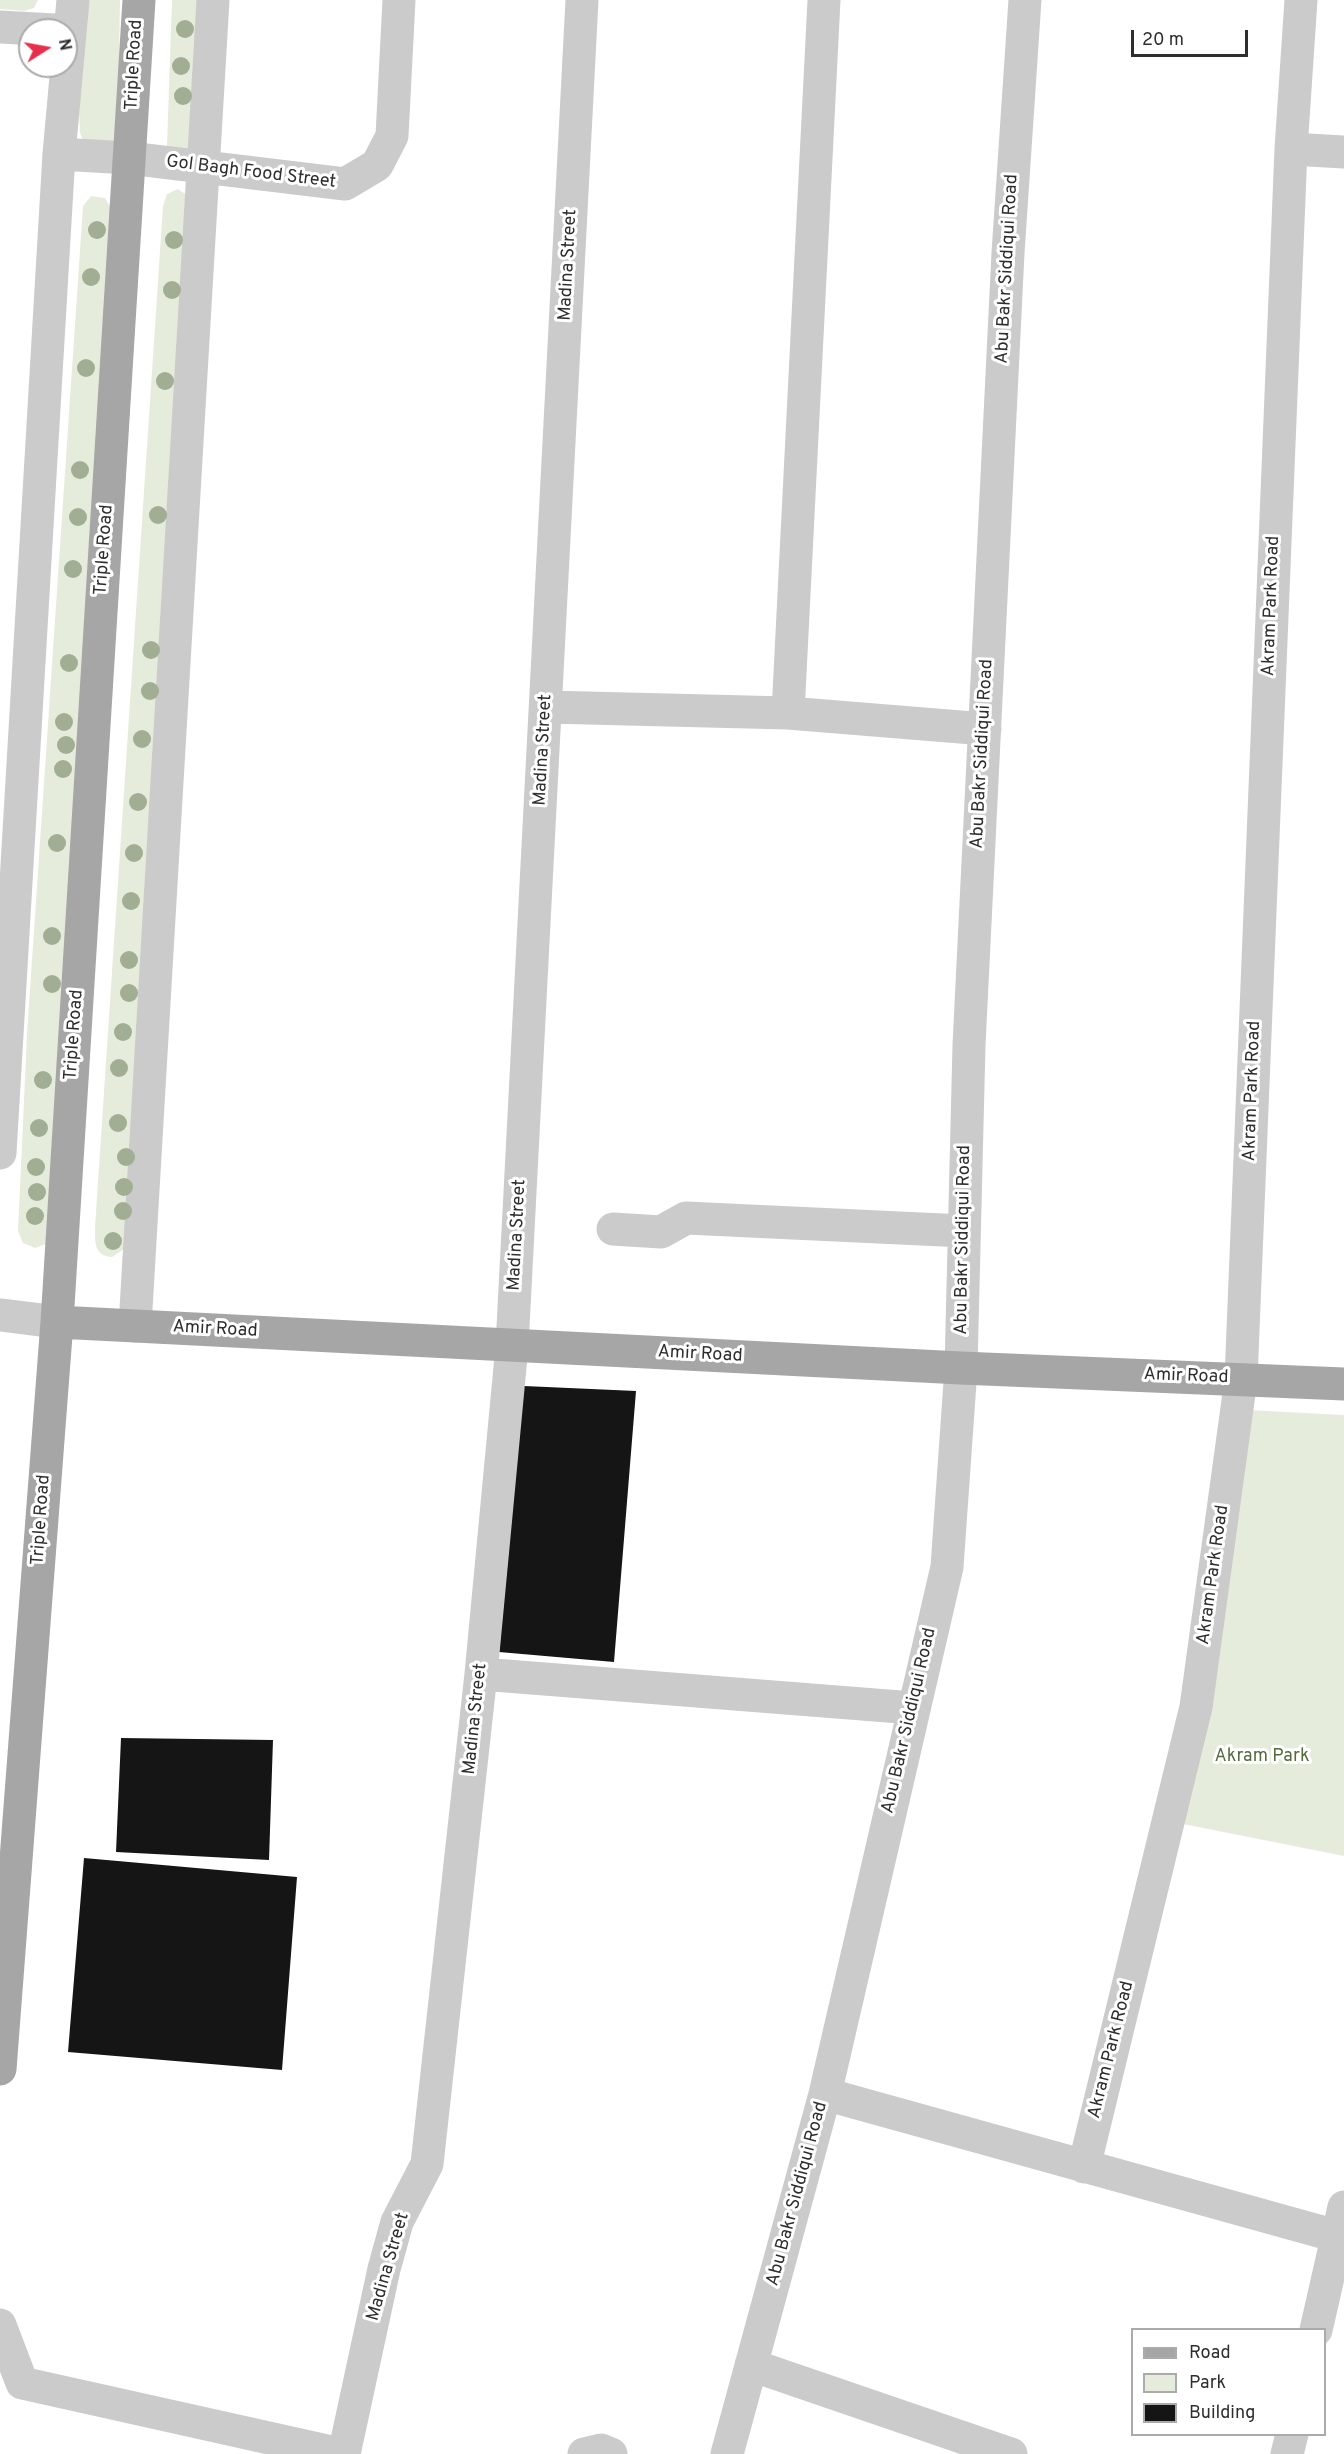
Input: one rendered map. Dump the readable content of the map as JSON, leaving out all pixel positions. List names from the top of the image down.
{
  "streets": {
    "main road": ["Triple Road", "Amir Road"],
    "street": [
      "Gol Bagh Food Street",
      "Madina Street",
      "Abu Bakr Siddiqui Road",
      "Akram Park Road"
    ]
  },
  "crossings": [
    ["Triple Road", "Gol Bagh Food Street"],
    ["Triple Road", "Amir Road"],
    ["Madina Street", "Amir Road"],
    ["Abu Bakr Siddiqui Road", "Amir Road"],
    ["Akram Park Road", "Amir Road"]
  ],
  "parks": ["Akram Park"],
  "legend": ["Road", "Park", "Building"],
  "scale_bar": "20 m",
  "north": "right"
}
